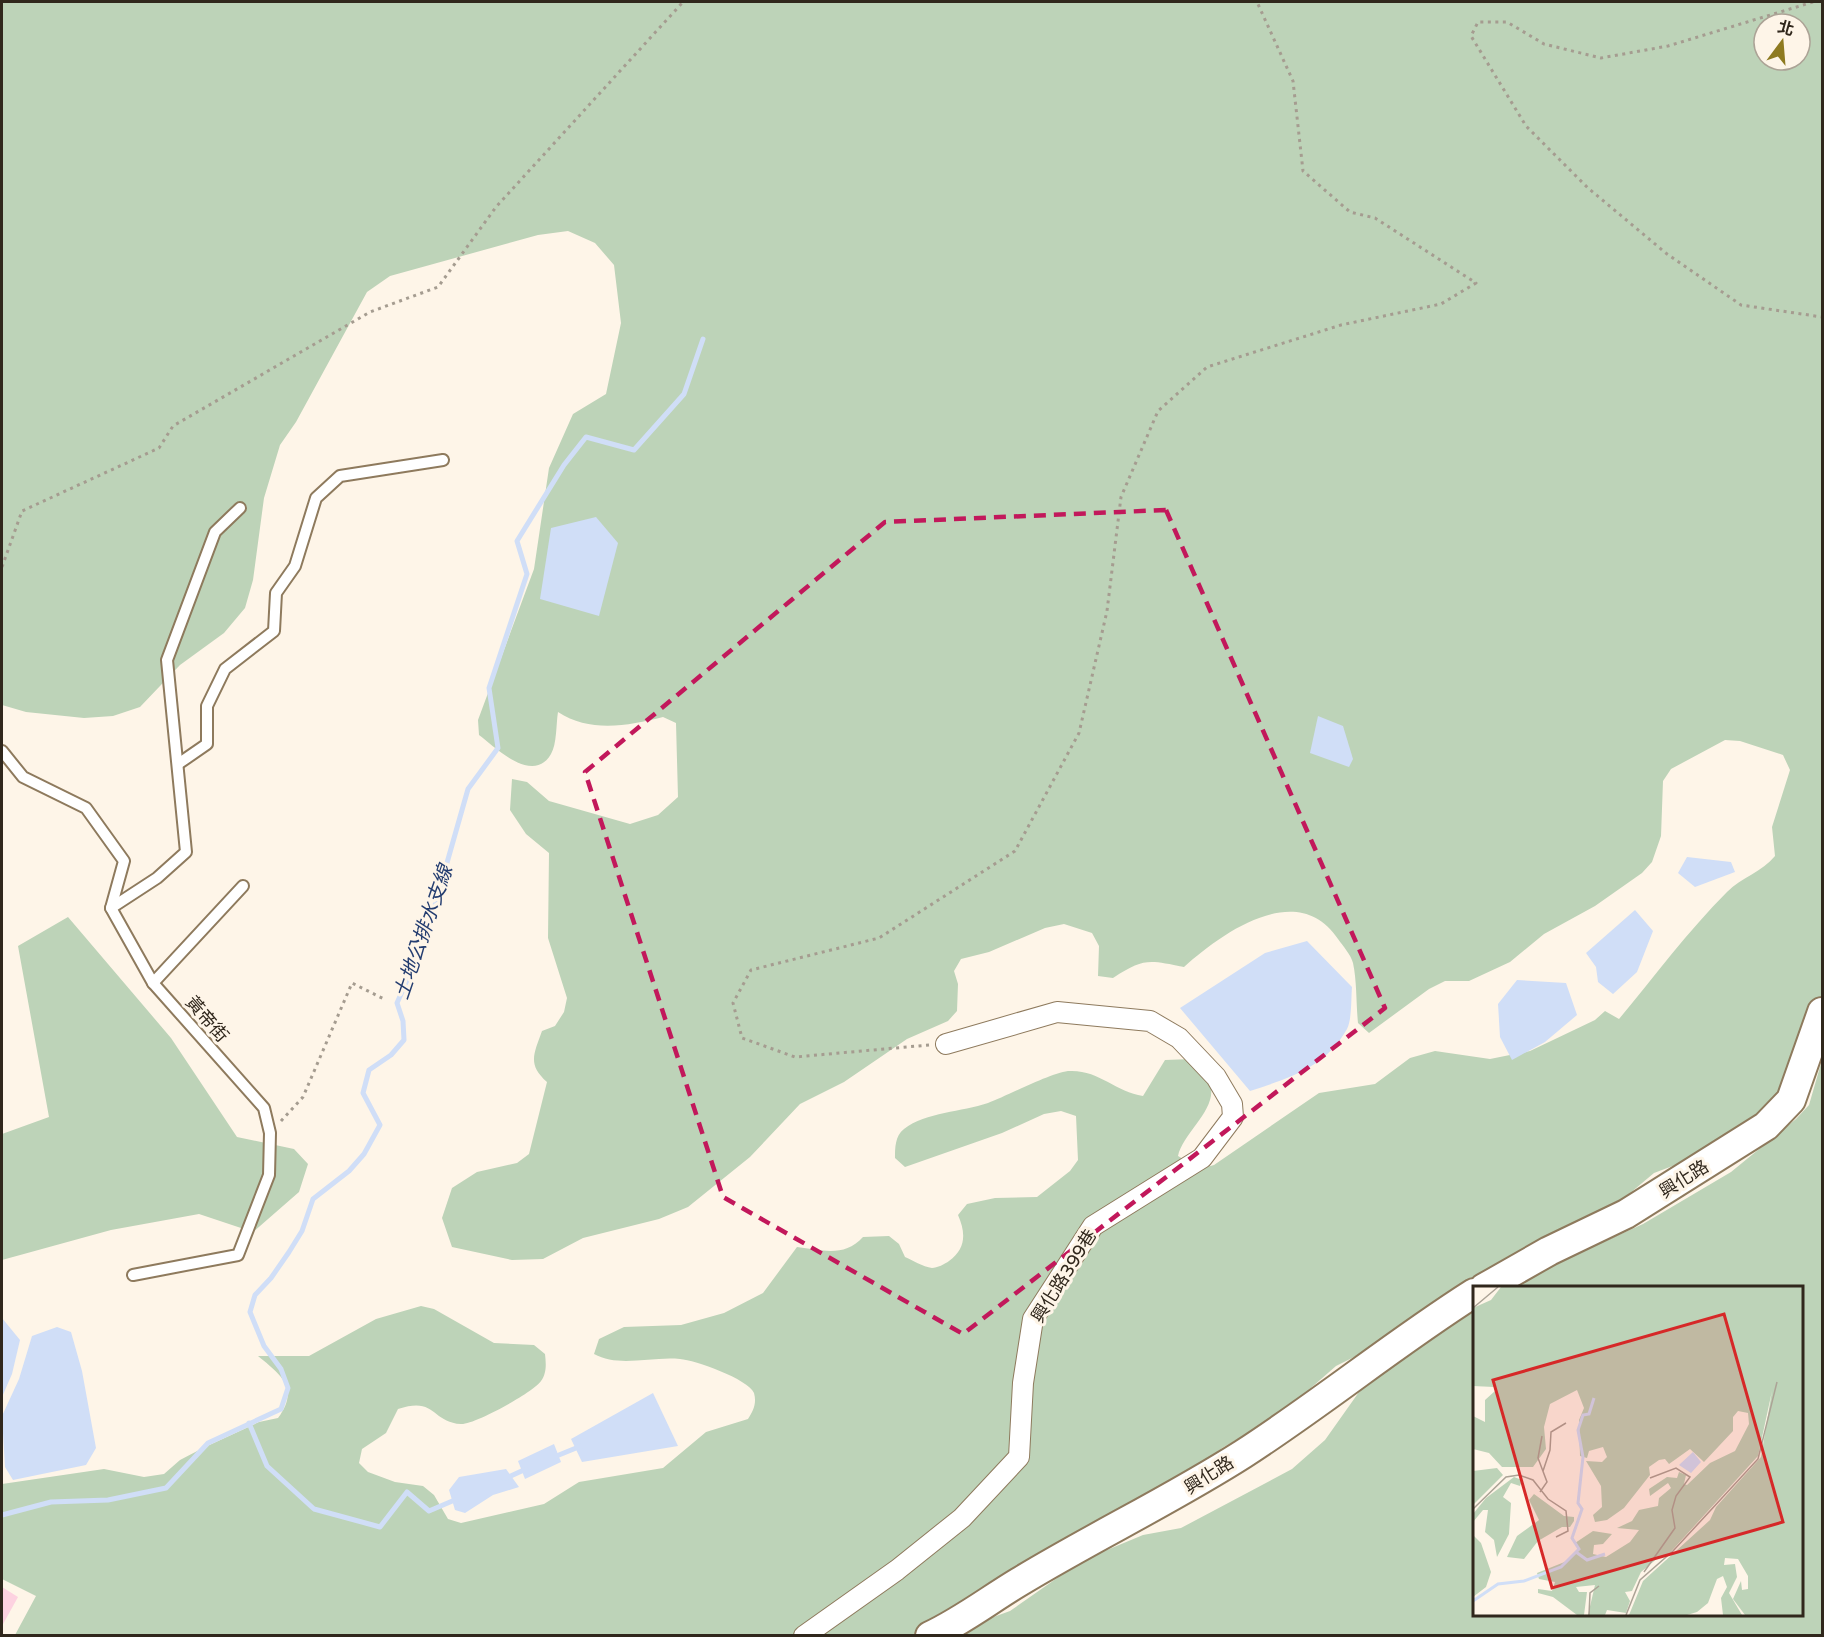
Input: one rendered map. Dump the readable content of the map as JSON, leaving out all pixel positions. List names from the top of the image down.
{
  "streets": {
    "street": ["興化路", "興化路399巷"],
    "lane": ["黃帝街"]
  },
  "water": ["土地公排水支線"],
  "north": "top"
}
